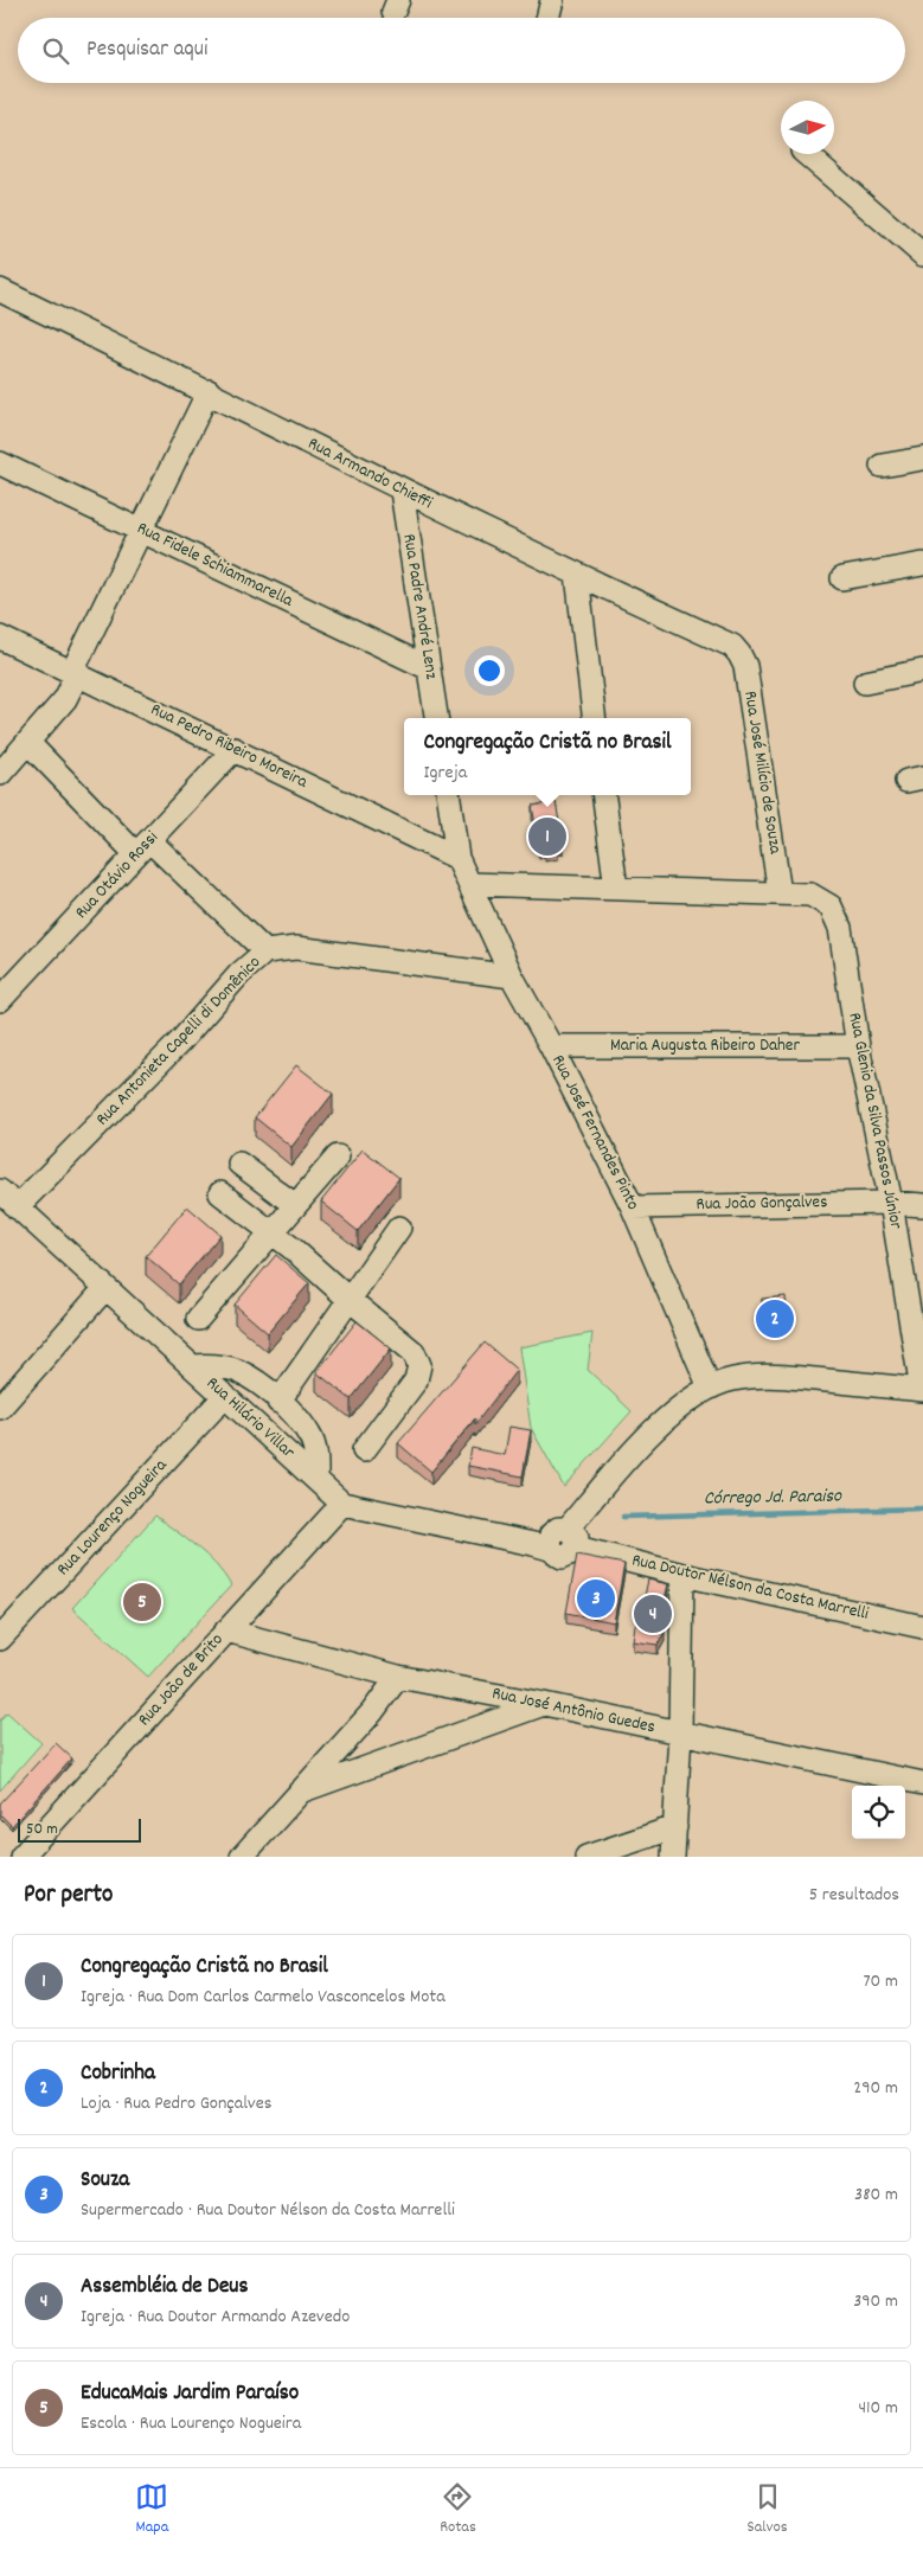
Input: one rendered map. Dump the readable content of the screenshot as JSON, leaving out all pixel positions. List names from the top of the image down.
{
  "streets": {
    "street": [
      "Rua Armando Chieffi",
      "Rua Fidele Schiammarella",
      "Rua Padre André Lenz",
      "Rua Pedro Ribeiro Moreira",
      "Rua José Milício de Souza",
      "Rua Otávio Rossi",
      "Rua Antonieta Capelli di Domênico",
      "Maria Augusta Ribeiro Daher",
      "Rua Glenio da Silva Passos Júnior",
      "Rua José Fernandes Pinto",
      "Rua João Gonçalves",
      "Rua Hilário Villar",
      "Rua Lourenço Nogueira",
      "Rua Doutor Nélson da Costa Marrelli",
      "Rua João de Brito",
      "Rua José Antônio Guedes"
    ]
  },
  "crossings": [
    ["Rua Armando Chieffi", "Rua Padre André Lenz"],
    ["Rua Armando Chieffi", "Rua José Milício de Souza"],
    ["Rua Fidele Schiammarella", "Rua Padre André Lenz"],
    ["Rua Pedro Ribeiro Moreira", "Rua Otávio Rossi"],
    ["Rua José Milício de Souza", "Rua Glenio da Silva Passos Júnior"],
    ["Rua Antonieta Capelli di Domênico", "Rua José Fernandes Pinto"],
    ["Rua Antonieta Capelli di Domênico", "Rua Hilário Villar"],
    ["Maria Augusta Ribeiro Daher", "Rua Glenio da Silva Passos Júnior"],
    ["Maria Augusta Ribeiro Daher", "Rua José Fernandes Pinto"],
    ["Rua Glenio da Silva Passos Júnior", "Rua José Fernandes Pinto"],
    ["Rua Glenio da Silva Passos Júnior", "Rua João Gonçalves"],
    ["Rua José Fernandes Pinto", "Rua João Gonçalves"],
    ["Rua Hilário Villar", "Rua Lourenço Nogueira"],
    ["Rua Hilário Villar", "Rua João de Brito"],
    ["Rua João de Brito", "Rua José Antônio Guedes"]
  ],
  "water": ["Córrego Jd. Paraiso"],
  "scale_bar": "50 m",
  "north": "right",
  "page": {
    "search": "Pesquisar aqui",
    "popup": ["Congregação Cristã no Brasil", "Igreja"],
    "pins": [
      "1",
      "2",
      "3",
      "5",
      "4"
    ],
    "scale": "50 m",
    "heading": ["Por perto", "5 resultados"],
    "list": [
      {
        "mark": "1",
        "name": "Congregação Cristã no Brasil",
        "note": "Igreja · Rua Dom Carlos Carmelo Vasconcelos Mota",
        "value": "70 m"
      },
      {
        "mark": "2",
        "name": "Cobrinha",
        "note": "Loja · Rua Pedro Gonçalves",
        "value": "290 m"
      },
      {
        "mark": "3",
        "name": "Souza",
        "note": "Supermercado · Rua Doutor Nélson da Costa Marrelli",
        "value": "380 m"
      },
      {
        "mark": "4",
        "name": "Assembléia de Deus",
        "note": "Igreja · Rua Doutor Armando Azevedo",
        "value": "390 m"
      },
      {
        "mark": "5",
        "name": "EducaMais Jardim Paraíso",
        "note": "Escola · Rua Lourenço Nogueira",
        "value": "410 m"
      }
    ],
    "nav": ["Mapa", "Rotas", "Salvos"]
  }
}
